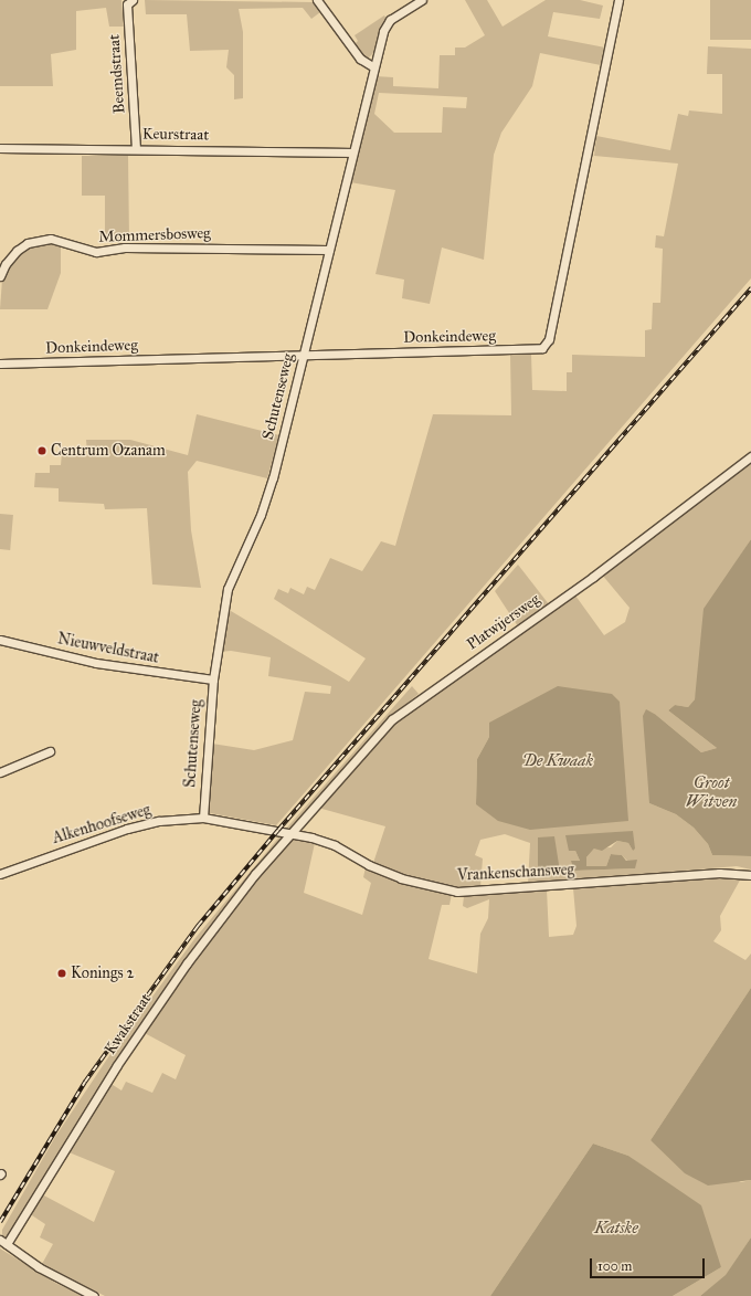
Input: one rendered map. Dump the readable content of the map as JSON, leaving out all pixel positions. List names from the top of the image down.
{
  "streets": {
    "street": [
      "Beemdstraat",
      "Keurstraat",
      "Mommersbosweg",
      "Donkeindeweg",
      "Schutenseweg",
      "Platwijersweg",
      "Nieuwveldstraat",
      "Alkenhoofseweg",
      "Vrankenschansweg",
      "Kwakstraat"
    ]
  },
  "crossings": [
    ["Beemdstraat", "Keurstraat"],
    ["Keurstraat", "Schutenseweg"],
    ["Mommersbosweg", "Schutenseweg"],
    ["Donkeindeweg", "Schutenseweg"],
    ["Schutenseweg", "Nieuwveldstraat"],
    ["Schutenseweg", "Alkenhoofseweg"],
    ["Platwijersweg", "Alkenhoofseweg"],
    ["Platwijersweg", "Vrankenschansweg"],
    ["Platwijersweg", "Kwakstraat"],
    ["Alkenhoofseweg", "Vrankenschansweg"],
    ["Alkenhoofseweg", "Kwakstraat"],
    ["Vrankenschansweg", "Kwakstraat"]
  ],
  "water": ["De Kwaak", "Groot Witven", "Katske"],
  "places": ["Centrum Ozanam", "Konings 2"],
  "scale_bar": "100 m"
}
